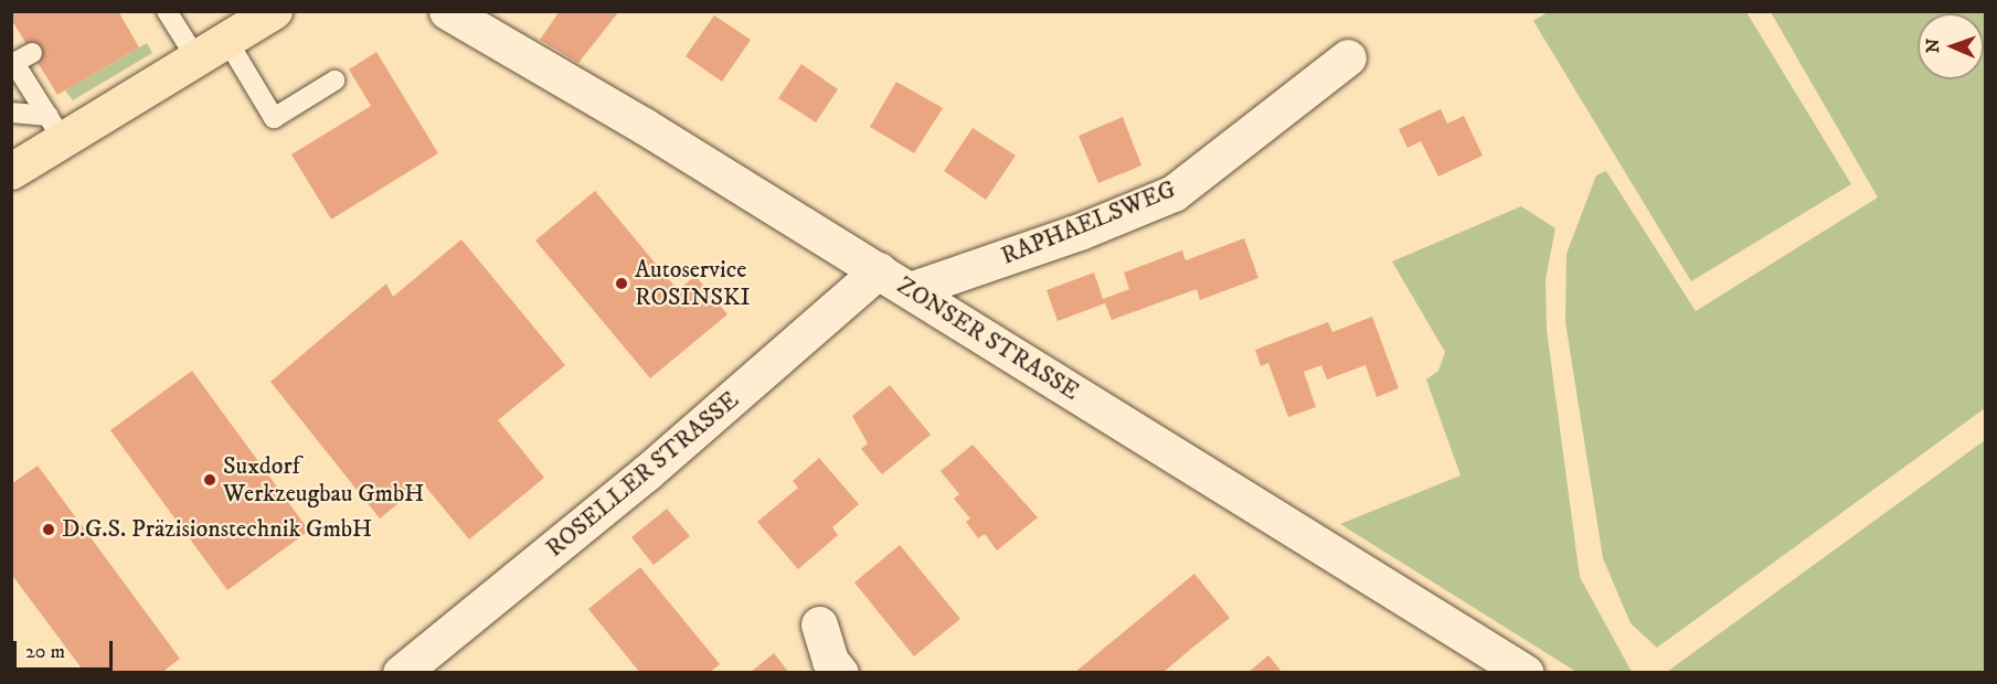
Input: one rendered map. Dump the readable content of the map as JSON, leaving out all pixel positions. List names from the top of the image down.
{
  "streets": {
    "street": ["RAPHAELSWEG", "ZONSER STRASSE", "ROSELLER STRASSE"]
  },
  "crossings": [
    ["RAPHAELSWEG", "ZONSER STRASSE"],
    ["ZONSER STRASSE", "ROSELLER STRASSE"]
  ],
  "places": ["Autoservice ROSINSKI", "Suxdorf Werkzeugbau GmbH", "D.G.S. Präzisionstechnik GmbH"],
  "scale_bar": "20 m",
  "north": "left"
}
